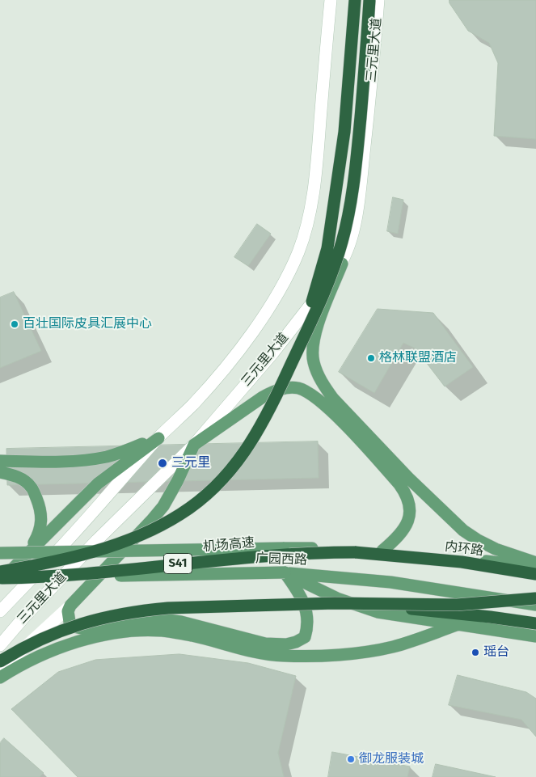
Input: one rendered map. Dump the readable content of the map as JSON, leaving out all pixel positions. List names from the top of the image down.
{
  "streets": {
    "highway": ["机场高速", "内环路", "S41"],
    "main road": ["三元里大道", "广园西路"]
  },
  "crossings": [
    ["机场高速", "内环路"],
    ["机场高速", "广园西路"],
    ["内环路", "广园西路"]
  ],
  "places": [
    "百壮国际皮具汇展中心",
    "格林联盟酒店",
    "三元里",
    "瑶台",
    "御龙服装城"
  ]
}
